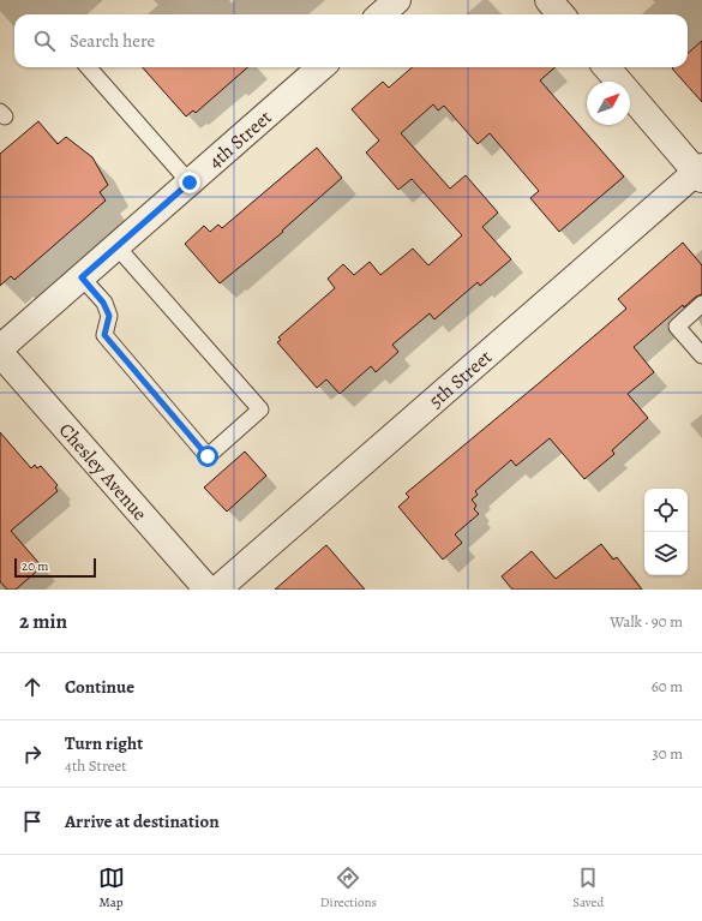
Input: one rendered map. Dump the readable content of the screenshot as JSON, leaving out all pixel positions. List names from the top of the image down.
{
  "streets": {
    "street": ["4th Street", "5th Street", "Chesley Avenue"]
  },
  "scale_bar": "20 m",
  "north": "top right",
  "page": {
    "search": "Search here",
    "scale": "20 m",
    "heading": ["2 min", "Walk · 90 m"],
    "list": [
      ["Continue", "60 m"],
      ["Turn right", "4th Street", "30 m"],
      "Arrive at destination"
    ],
    "nav": ["Map", "Directions", "Saved"]
  }
}
